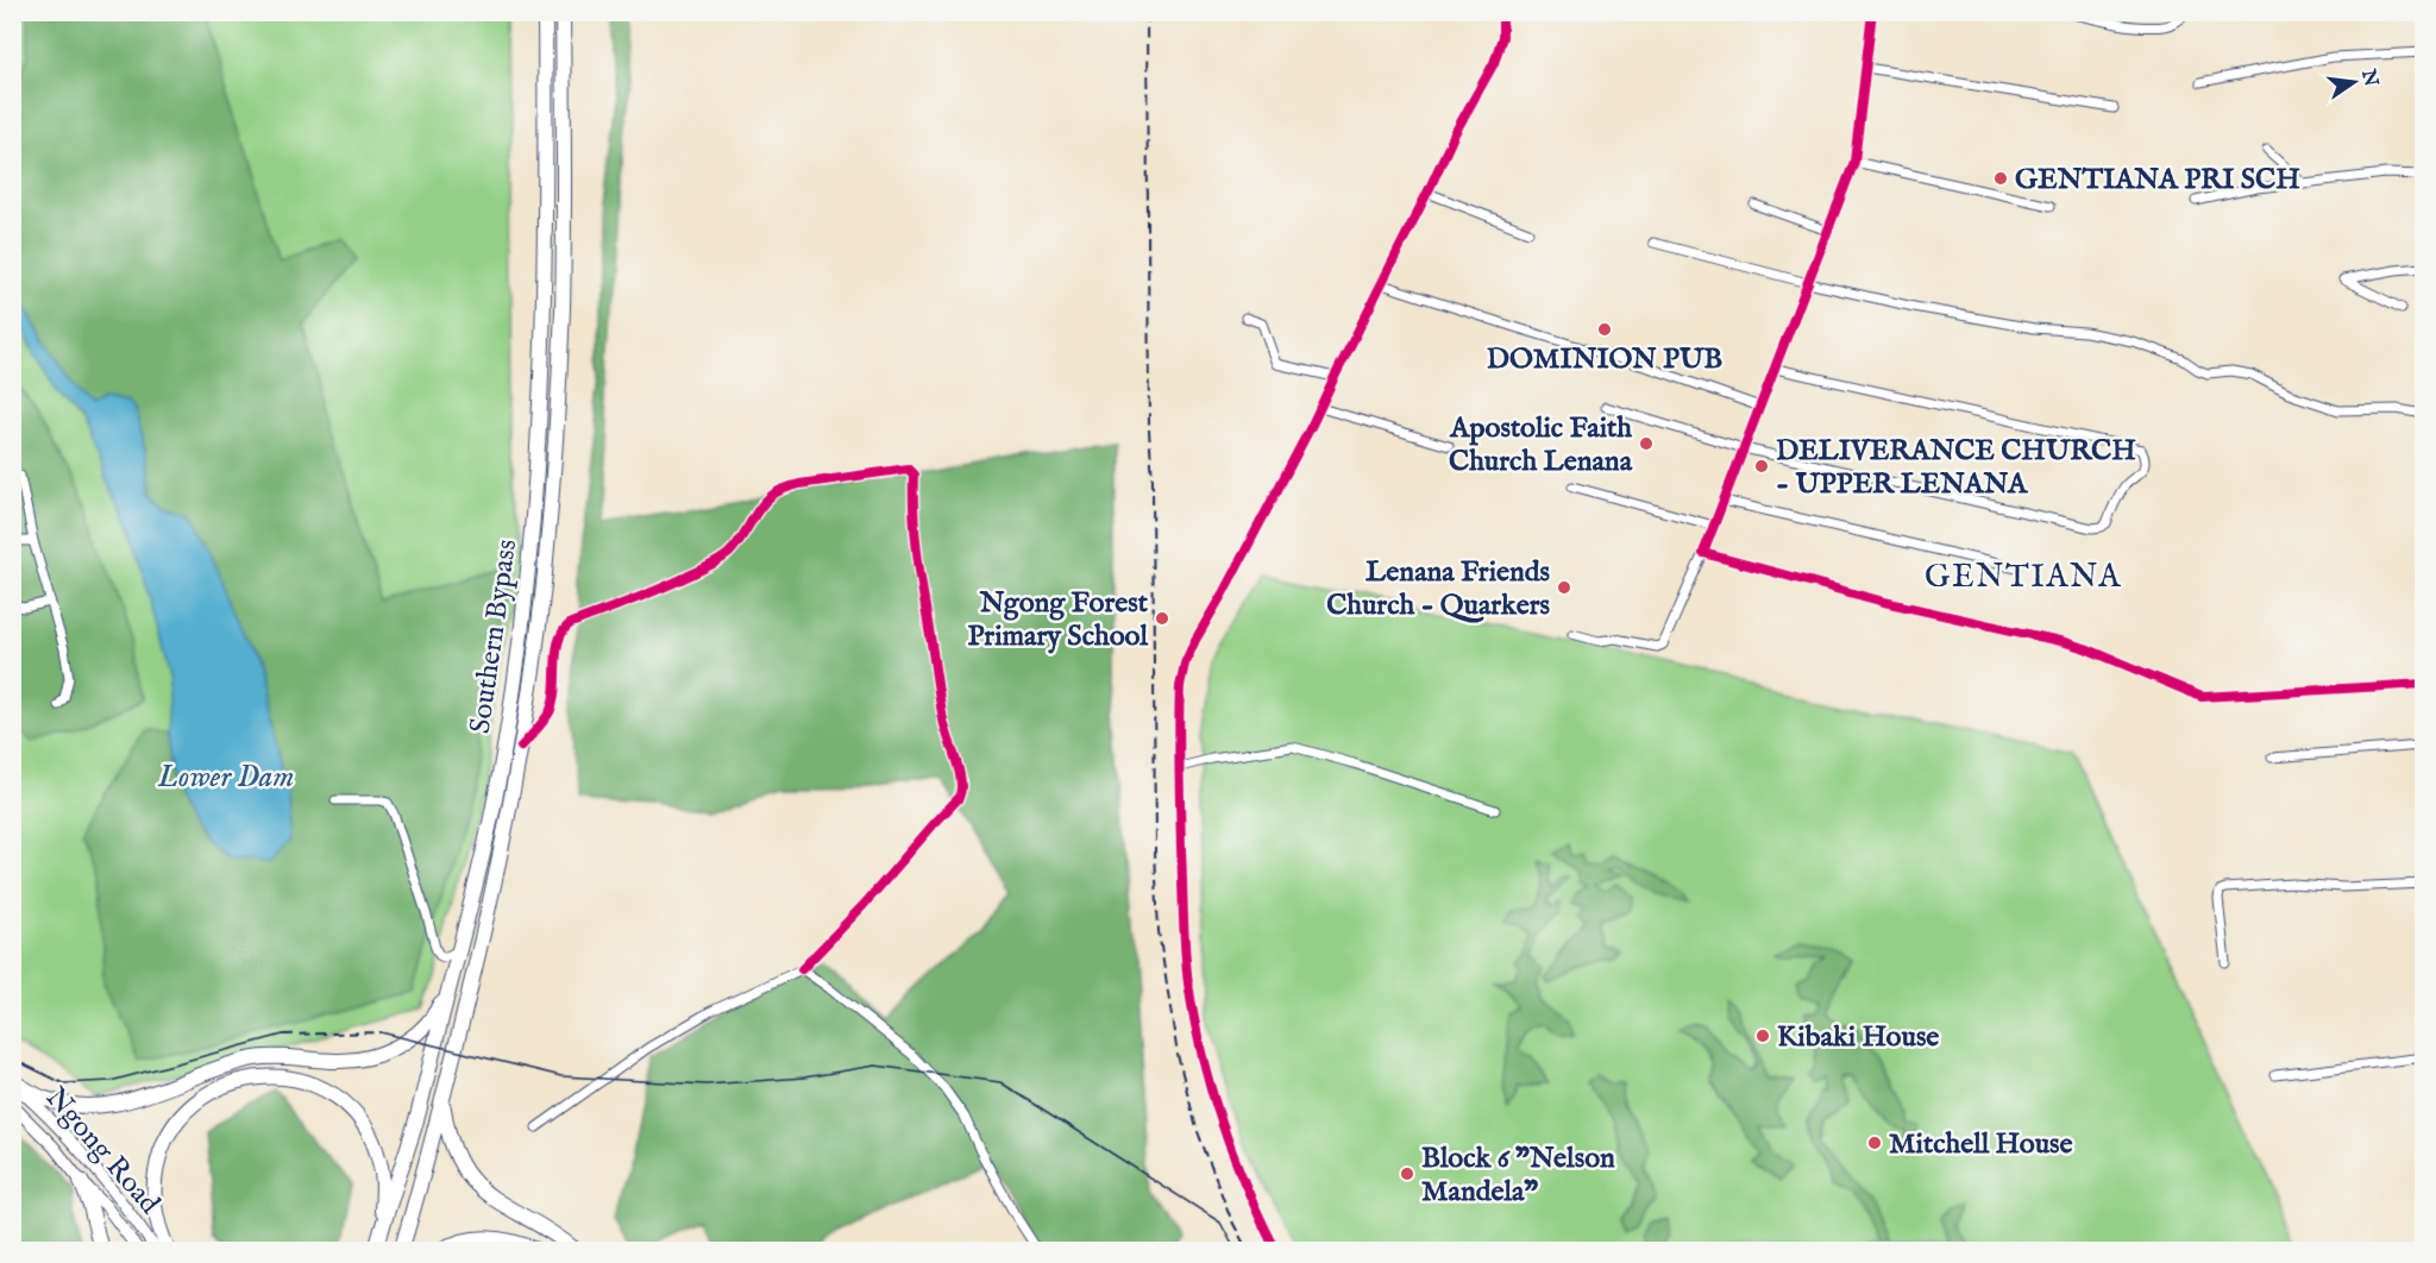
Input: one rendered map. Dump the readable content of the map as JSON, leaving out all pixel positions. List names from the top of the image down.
{
  "streets": {
    "highway": ["Southern Bypass"],
    "main road": ["Ngong Road"]
  },
  "districts": ["GENTIANA"],
  "water": ["Lower Dam"],
  "places": [
    "GENTIANA PRI SCH",
    "DOMINION PUB",
    "Apostolic Faith Church Lenana",
    "DELIVERANCE CHURCH - UPPER LENANA",
    "Lenana Friends Church - Quarkers",
    "Ngong Forest Primary School",
    "Kibaki House",
    "Mitchell House",
    "Block 6 \"Nelson Mandela\""
  ],
  "north": "right"
}
